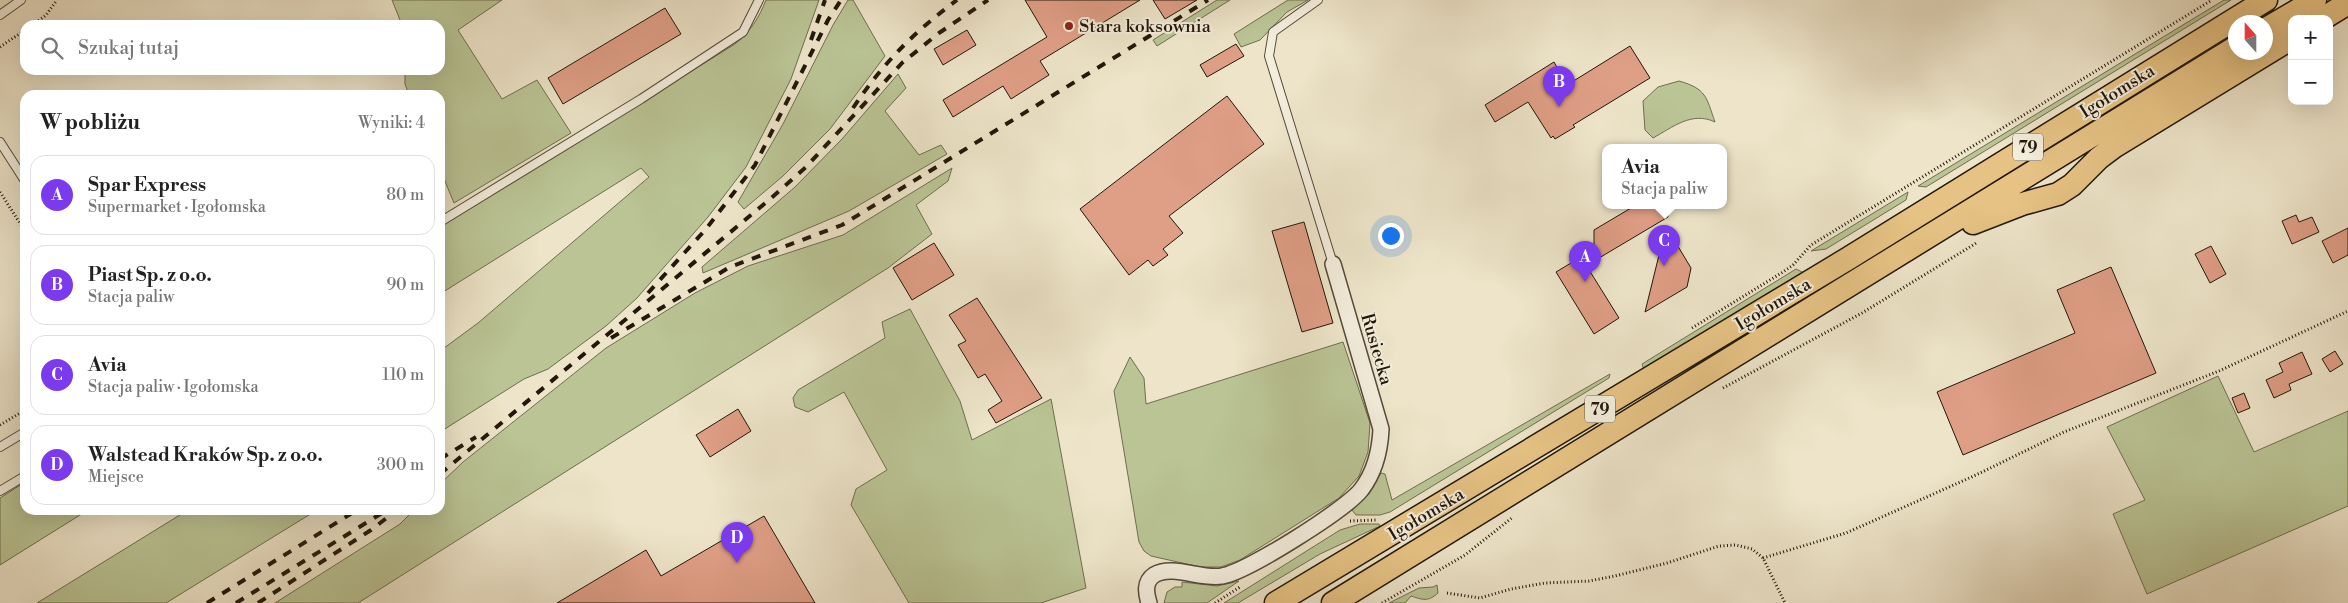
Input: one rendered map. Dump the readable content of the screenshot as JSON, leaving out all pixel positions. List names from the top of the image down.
{
  "streets": {
    "main road": ["Igołomska", "79"],
    "street": ["Rusiecka"]
  },
  "places": ["Stara koksownia"],
  "north": "top",
  "page": {
    "map_buttons": ["+", "−"],
    "search": "Szukaj tutaj",
    "pins": [
      "B",
      "C",
      "A",
      "D"
    ],
    "heading": ["W pobliżu", "Wyniki: 4"],
    "popup": ["Avia", "Stacja paliw"],
    "list": [
      {
        "mark": "A",
        "name": "Spar Express",
        "note": "Supermarket · Igołomska",
        "value": "80 m"
      },
      {
        "mark": "B",
        "name": "Piast Sp. z o.o.",
        "note": "Stacja paliw",
        "value": "90 m"
      },
      {
        "mark": "C",
        "name": "Avia",
        "note": "Stacja paliw · Igołomska",
        "value": "110 m"
      },
      {
        "mark": "D",
        "name": "Walstead Kraków Sp. z o.o.",
        "note": "Miejsce",
        "value": "300 m"
      }
    ]
  }
}
